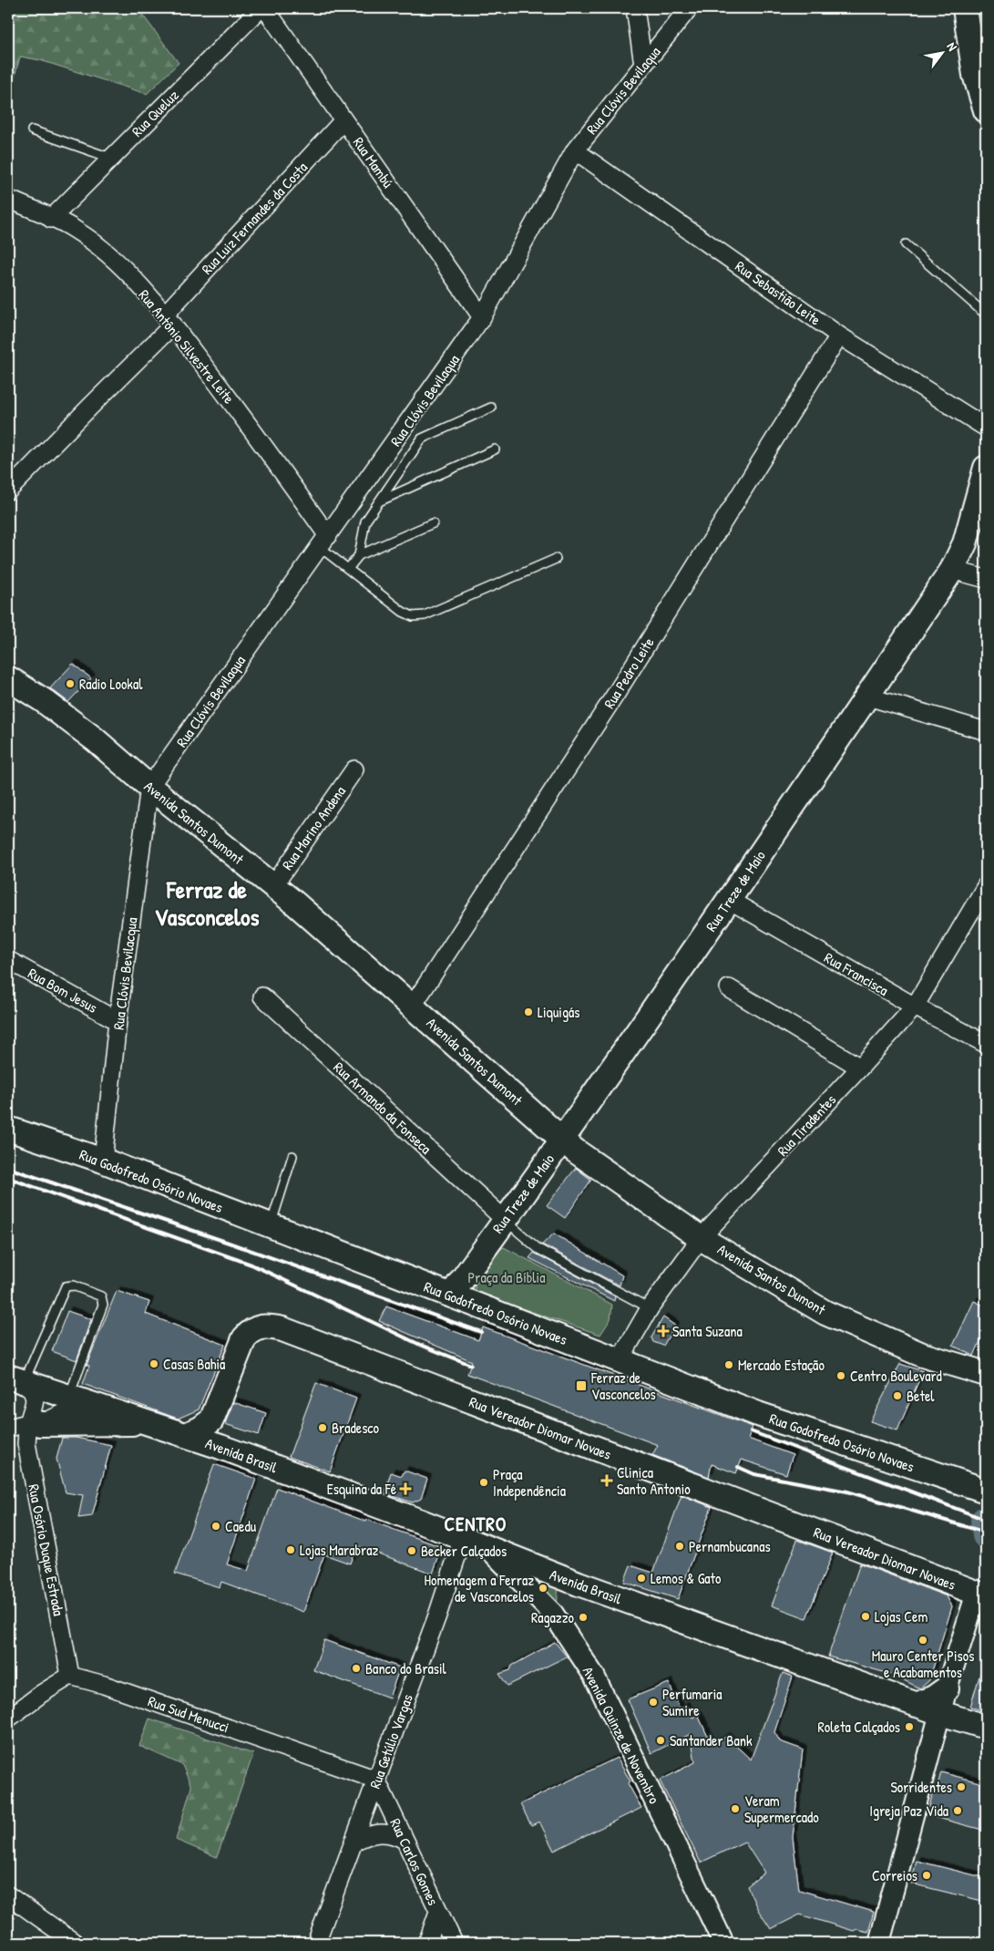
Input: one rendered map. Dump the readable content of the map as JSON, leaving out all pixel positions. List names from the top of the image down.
{
  "streets": {
    "main road": [
      "Avenida Santos Dumont",
      "Rua Treze de Maio",
      "Rua Godofredo Osório Novaes",
      "Rua Vereador Diomar Novaes",
      "Avenida Brasil"
    ],
    "street": [
      "Rua Clóvis Bevilaqua",
      "Rua Queluz",
      "Rua Mambú",
      "Rua Luiz Fernandes da Costa",
      "Rua Sebastião Leite",
      "Rua Antônio Silvestre Leite",
      "Rua Pedro Leite",
      "Rua Marino Andena",
      "Rua Clóvis Bevilacqua",
      "Rua Francisca",
      "Rua Bom Jesus",
      "Rua Armando da Fonseca",
      "Rua Tiradentes",
      "Rua Osório Duque Estrada",
      "Rua Sud Menucci",
      "Avenida Quinze de Novembro",
      "Rua Getúlio Vargas",
      "Rua Carlos Gomes"
    ]
  },
  "crossings": [
    ["Rua Clóvis Bevilaqua", "Rua Mambú"],
    ["Rua Clóvis Bevilaqua", "Rua Sebastião Leite"],
    ["Rua Clóvis Bevilaqua", "Rua Antônio Silvestre Leite"],
    ["Rua Clóvis Bevilaqua", "Avenida Santos Dumont"],
    ["Rua Clóvis Bevilaqua", "Rua Clóvis Bevilacqua"],
    ["Rua Queluz", "Rua Antônio Silvestre Leite"],
    ["Rua Mambú", "Rua Luiz Fernandes da Costa"],
    ["Rua Luiz Fernandes da Costa", "Rua Antônio Silvestre Leite"],
    ["Rua Sebastião Leite", "Rua Pedro Leite"],
    ["Rua Pedro Leite", "Avenida Santos Dumont"],
    ["Avenida Santos Dumont", "Rua Marino Andena"],
    ["Avenida Santos Dumont", "Rua Treze de Maio"],
    ["Avenida Santos Dumont", "Rua Clóvis Bevilacqua"],
    ["Avenida Santos Dumont", "Rua Tiradentes"],
    ["Rua Treze de Maio", "Rua Francisca"],
    ["Rua Treze de Maio", "Rua Armando da Fonseca"],
    ["Rua Treze de Maio", "Rua Godofredo Osório Novaes"],
    ["Rua Clóvis Bevilacqua", "Rua Bom Jesus"],
    ["Rua Clóvis Bevilacqua", "Rua Godofredo Osório Novaes"],
    ["Rua Francisca", "Rua Tiradentes"],
    ["Rua Tiradentes", "Rua Godofredo Osório Novaes"],
    ["Avenida Brasil", "Rua Osório Duque Estrada"],
    ["Avenida Brasil", "Avenida Quinze de Novembro"],
    ["Avenida Brasil", "Rua Getúlio Vargas"],
    ["Rua Osório Duque Estrada", "Rua Sud Menucci"],
    ["Rua Sud Menucci", "Rua Getúlio Vargas"],
    ["Rua Sud Menucci", "Rua Carlos Gomes"],
    ["Rua Getúlio Vargas", "Rua Carlos Gomes"]
  ],
  "districts": ["Ferraz de Vasconcelos", "CENTRO"],
  "parks": ["Praça da Bíblia"],
  "places": {
    "other": [
      "Radio Lookal",
      "Liquigás",
      "Casas Bahia",
      "Mercado Estação",
      "Centro Boulevard",
      "Betel",
      "Bradesco",
      "Praça Independência",
      "Caedu",
      "Pernambucanas",
      "Lojas Marabraz",
      "Becker Calçados",
      "Lemos & Gato",
      "Homenagem a Ferraz de Vasconcelos",
      "Lojas Cem",
      "Ragazzo",
      "Mauro Center Pisos e Acabamentos",
      "Banco do Brasil",
      "Perfumaria Sumire",
      "Roleta Calçados",
      "Santander Bank",
      "Sorridentes",
      "Veram Supermercado",
      "Igreja Paz Vida",
      "Correios"
    ],
    "health": ["Santa Suzana", "Clinica Santo Antonio", "Esquina da Fé"],
    "transit": ["Ferraz de Vasconcelos"]
  },
  "north": "top right"
}
